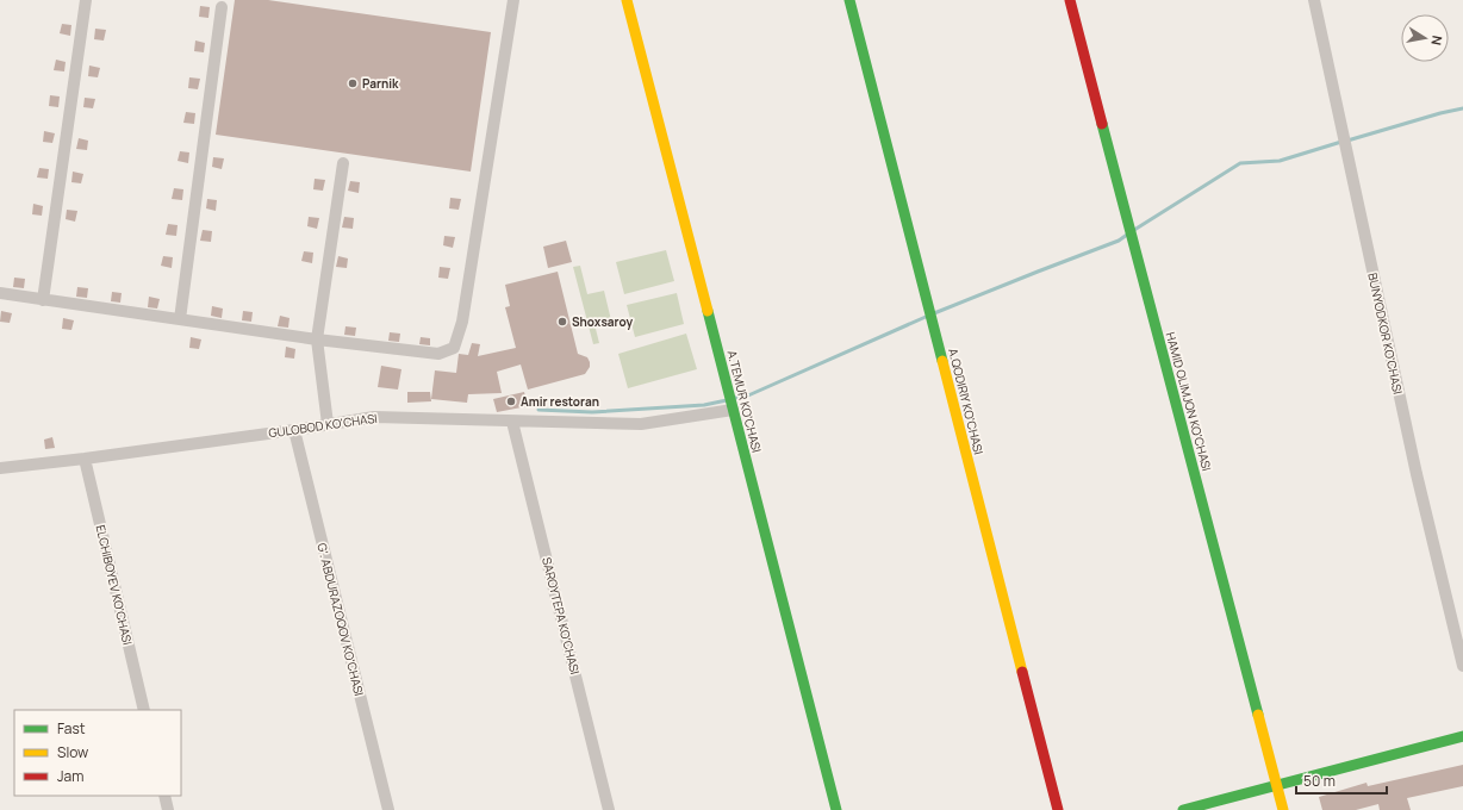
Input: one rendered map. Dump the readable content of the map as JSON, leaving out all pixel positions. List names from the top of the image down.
{
  "streets": {
    "street": [
      "BUNYODKOR KO'CHASI",
      "A.TEMUR KO'CHASI",
      "A.QODIRIY KO'CHASI",
      "HAMID OLIMJON KO'CHASI",
      "GULOBOD KO'CHASI",
      "ELCHIBOYEV KO'CHASI",
      "SAROYTEPA KO'CHASI",
      "G'. ABDURAZOQOV KO'CHASI"
    ]
  },
  "crossings": [
    ["A.TEMUR KO'CHASI", "GULOBOD KO'CHASI"],
    ["GULOBOD KO'CHASI", "ELCHIBOYEV KO'CHASI"],
    ["GULOBOD KO'CHASI", "SAROYTEPA KO'CHASI"],
    ["GULOBOD KO'CHASI", "G'. ABDURAZOQOV KO'CHASI"]
  ],
  "places": ["Parnik", "Shoxsaroy", "Amir restoran"],
  "legend": ["Fast", "Slow", "Jam"],
  "scale_bar": "50 m",
  "north": "right"
}
